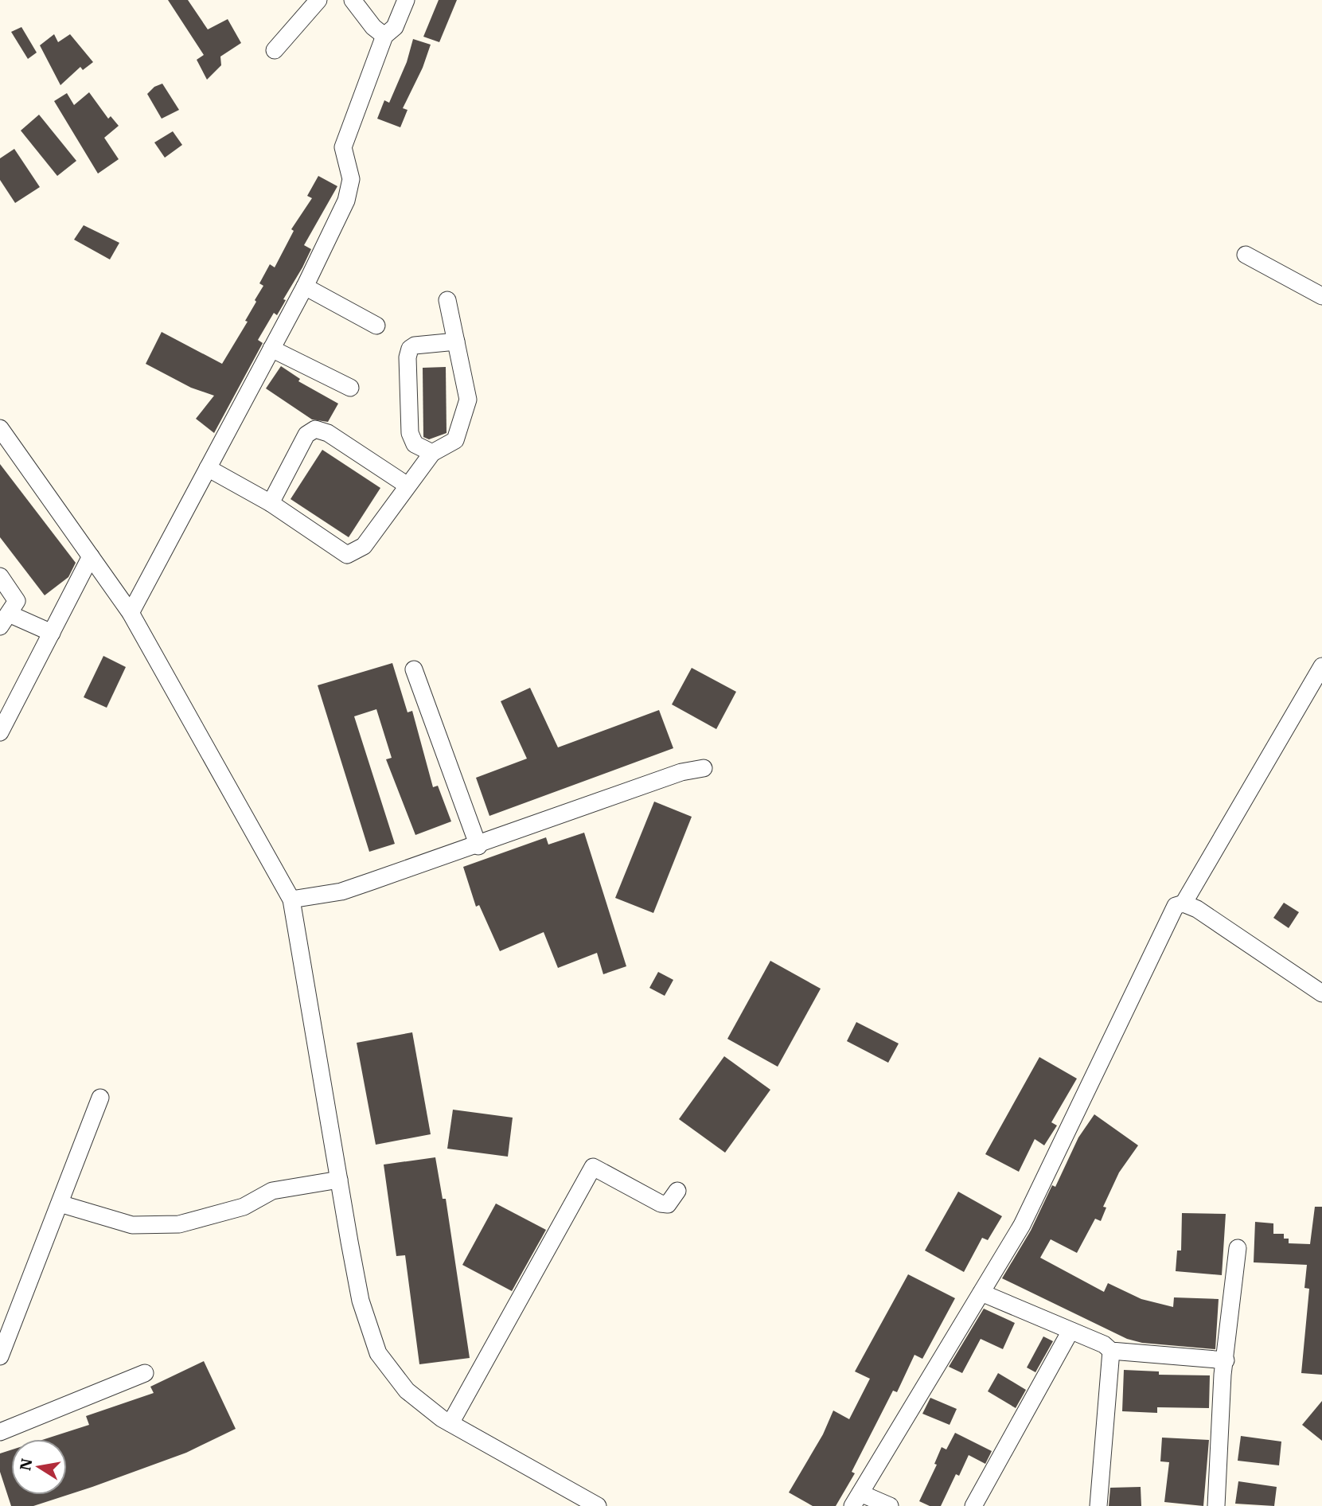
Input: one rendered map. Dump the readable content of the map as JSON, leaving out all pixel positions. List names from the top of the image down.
{
  "north": "left"
}
